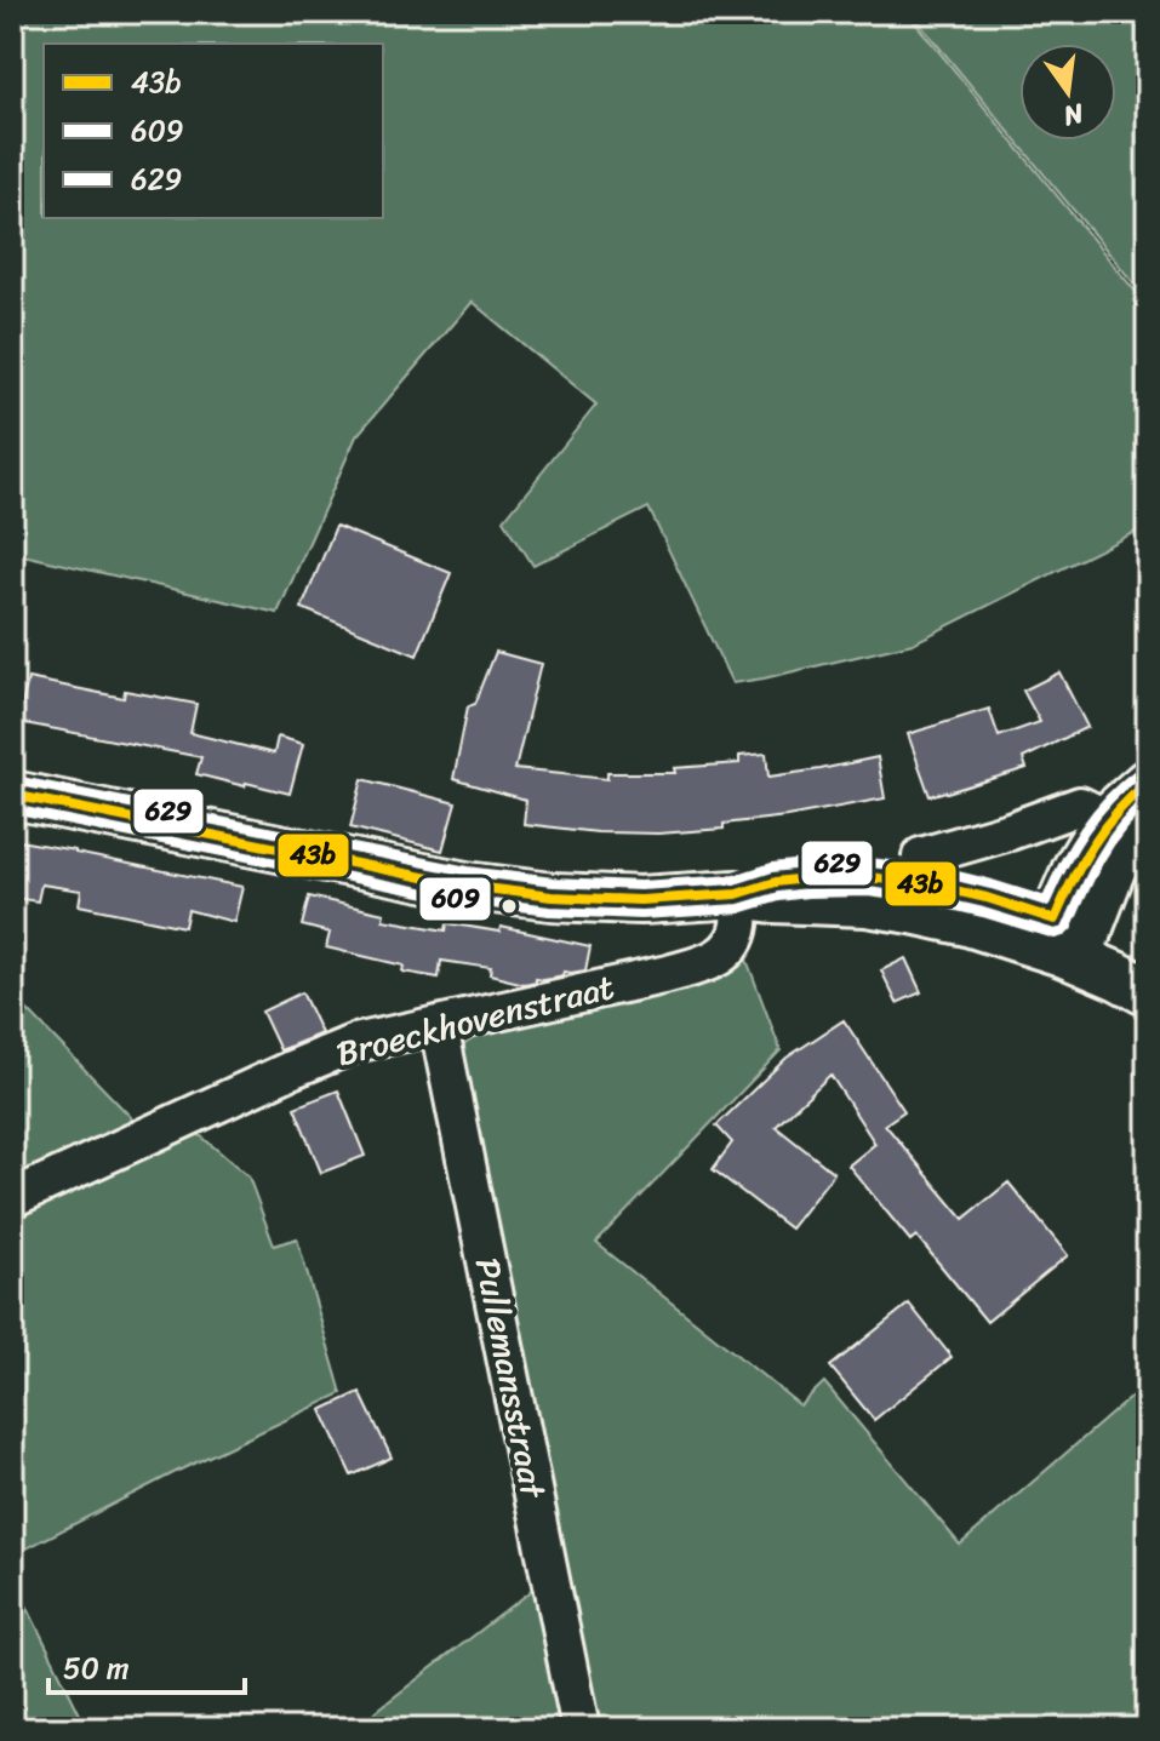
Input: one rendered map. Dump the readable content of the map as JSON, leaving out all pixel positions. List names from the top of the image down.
{
  "streets": {
    "street": ["Broeckhovenstraat", "Pullemansstraat"]
  },
  "crossings": [
    ["Broeckhovenstraat", "Pullemansstraat"]
  ],
  "lines": ["transit line 629", "transit line 43b", "transit line 609"],
  "legend": ["43b", "609", "629"],
  "scale_bar": "50 m",
  "north": "bottom"
}
